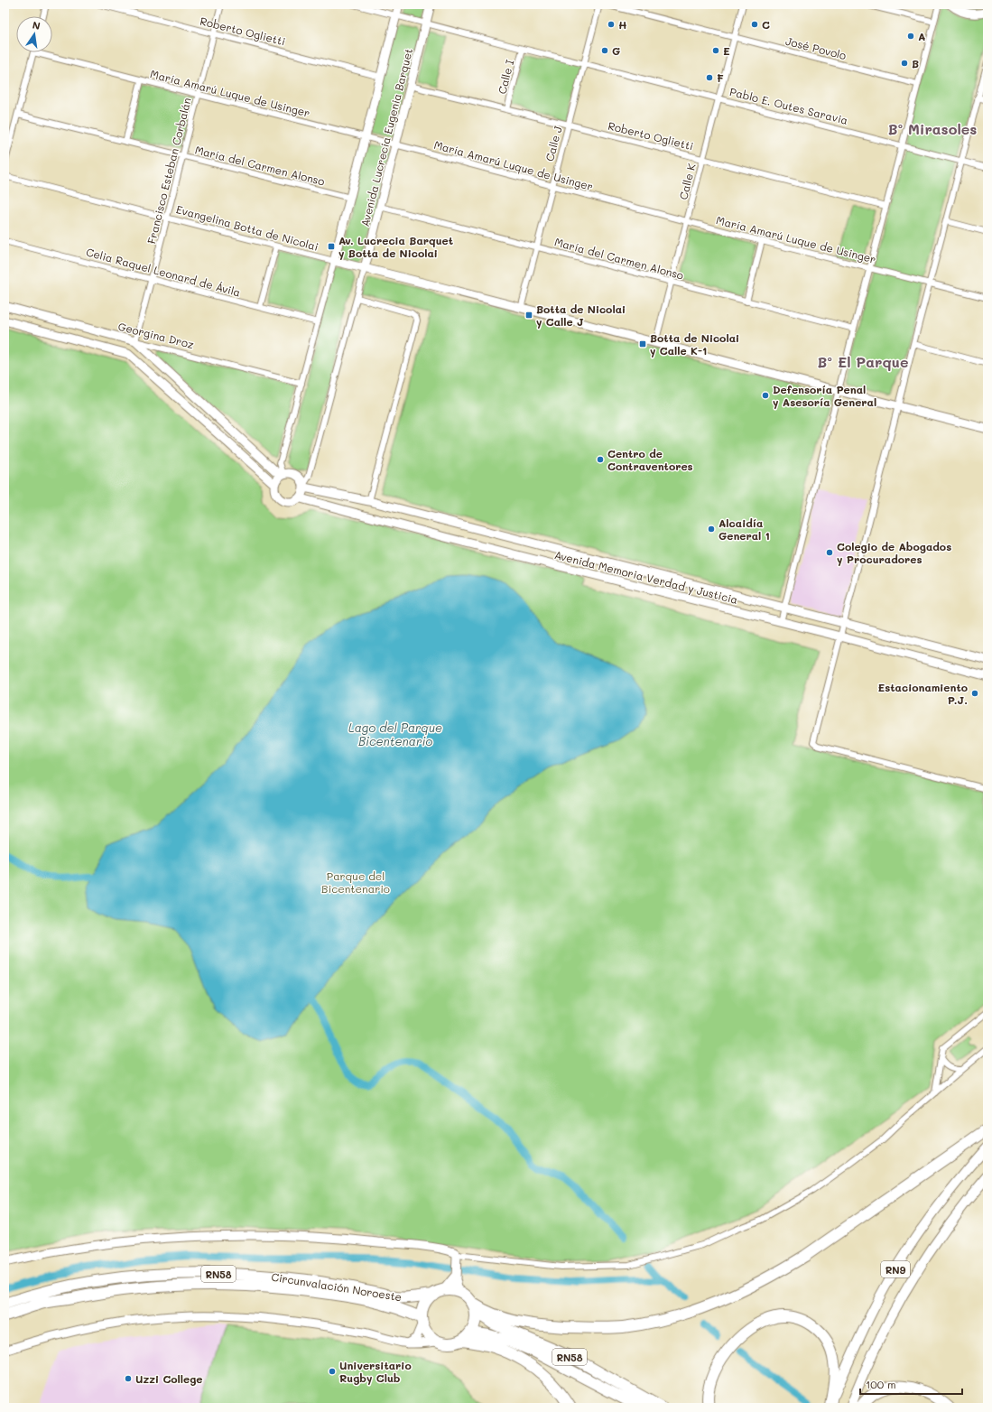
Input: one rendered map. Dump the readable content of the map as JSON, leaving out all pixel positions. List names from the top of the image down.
{
  "streets": {
    "highway": ["RN58", "Circunvalación Noroeste"],
    "main road": ["RN9"],
    "street": [
      "Roberto Oglietti",
      "José Povolo",
      "Calle I",
      "María Amarú Luque de Usinger",
      "Pablo E. Outes Saravia",
      "Avenida Lucrecia Eugenia Barquet",
      "Calle J",
      "María del Carmen Alonso",
      "Francisco Esteban Corbalán",
      "Calle K",
      "Evangelina Botta de Nicolai",
      "Celia Raquel Leonard de Ávila",
      "Georgina Droz",
      "Avenida Memoria Verdad y Justicia"
    ]
  },
  "crossings": [
    ["Roberto Oglietti", "Calle I"],
    ["Roberto Oglietti", "Avenida Lucrecia Eugenia Barquet"],
    ["Roberto Oglietti", "Calle J"],
    ["Roberto Oglietti", "Francisco Esteban Corbalán"],
    ["Roberto Oglietti", "Calle K"],
    ["José Povolo", "Calle K"],
    ["Calle I", "Pablo E. Outes Saravia"],
    ["María Amarú Luque de Usinger", "Avenida Lucrecia Eugenia Barquet"],
    ["María Amarú Luque de Usinger", "Calle J"],
    ["María Amarú Luque de Usinger", "Francisco Esteban Corbalán"],
    ["María Amarú Luque de Usinger", "Calle K"],
    ["Pablo E. Outes Saravia", "Avenida Lucrecia Eugenia Barquet"],
    ["Pablo E. Outes Saravia", "Calle J"],
    ["Pablo E. Outes Saravia", "Calle K"],
    ["Avenida Lucrecia Eugenia Barquet", "María del Carmen Alonso"],
    ["Avenida Lucrecia Eugenia Barquet", "Evangelina Botta de Nicolai"],
    ["Avenida Lucrecia Eugenia Barquet", "Celia Raquel Leonard de Ávila"],
    ["Avenida Lucrecia Eugenia Barquet", "Georgina Droz"],
    ["Avenida Lucrecia Eugenia Barquet", "Avenida Memoria Verdad y Justicia"],
    ["Calle J", "María del Carmen Alonso"],
    ["Calle J", "Evangelina Botta de Nicolai"],
    ["María del Carmen Alonso", "Francisco Esteban Corbalán"],
    ["María del Carmen Alonso", "Calle K"],
    ["Francisco Esteban Corbalán", "Evangelina Botta de Nicolai"],
    ["Francisco Esteban Corbalán", "Celia Raquel Leonard de Ávila"],
    ["Francisco Esteban Corbalán", "Georgina Droz"],
    ["Francisco Esteban Corbalán", "Avenida Memoria Verdad y Justicia"],
    ["Calle K", "Evangelina Botta de Nicolai"],
    ["Georgina Droz", "Avenida Memoria Verdad y Justicia"],
    ["RN58", "Circunvalación Noroeste"]
  ],
  "districts": ["Bº Mirasoles", "Bº El Parque"],
  "water": ["Lago del Parque Bicentenario"],
  "parks": ["Parque del Bicentenario"],
  "places": {
    "other": [
      "H",
      "C",
      "A",
      "G",
      "E",
      "B",
      "F",
      "Defensoría Penal y Asesoría General",
      "Centro de Contraventores",
      "Alcaidía General 1",
      "Colegio de Abogados y Procuradores",
      "Estacionamiento P.J.",
      "Universitario Rugby Club",
      "Uzzi College"
    ],
    "transit": ["Av. Lucrecia Barquet y Botta de Nicolai", "Botta de Nicolai y Calle J", "Botta de Nicolai y Calle K-1"]
  },
  "scale_bar": "100 m",
  "north": "top"
}
